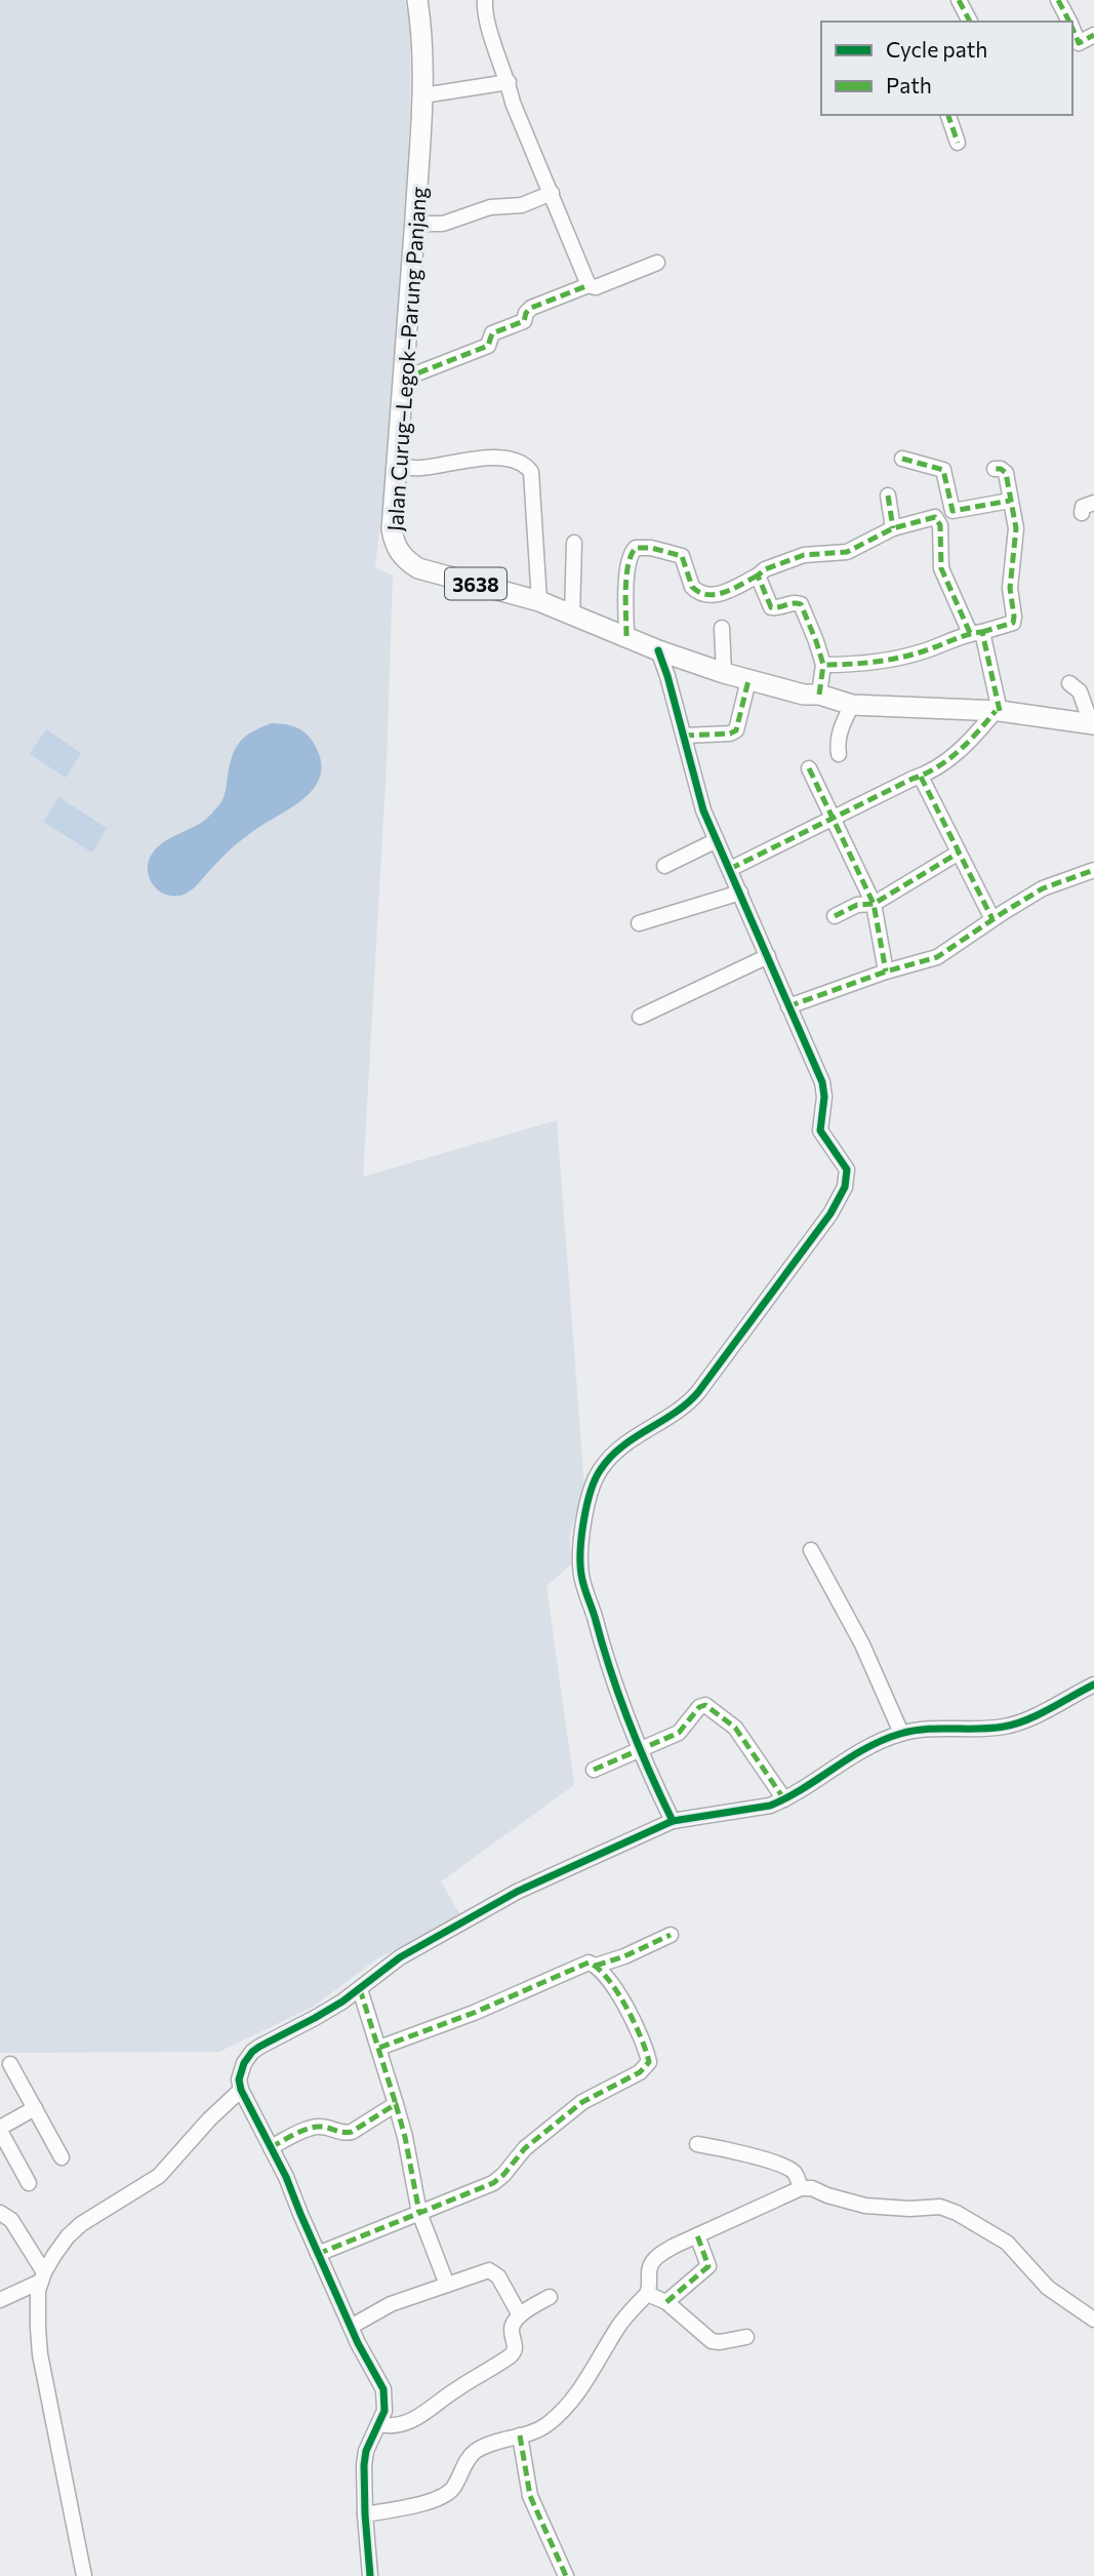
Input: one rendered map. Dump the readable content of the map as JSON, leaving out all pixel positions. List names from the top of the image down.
{
  "streets": {
    "main road": ["Jalan Curug–Legok–Parung Panjang", "3638"]
  },
  "legend": ["Cycle path", "Path"]
}
